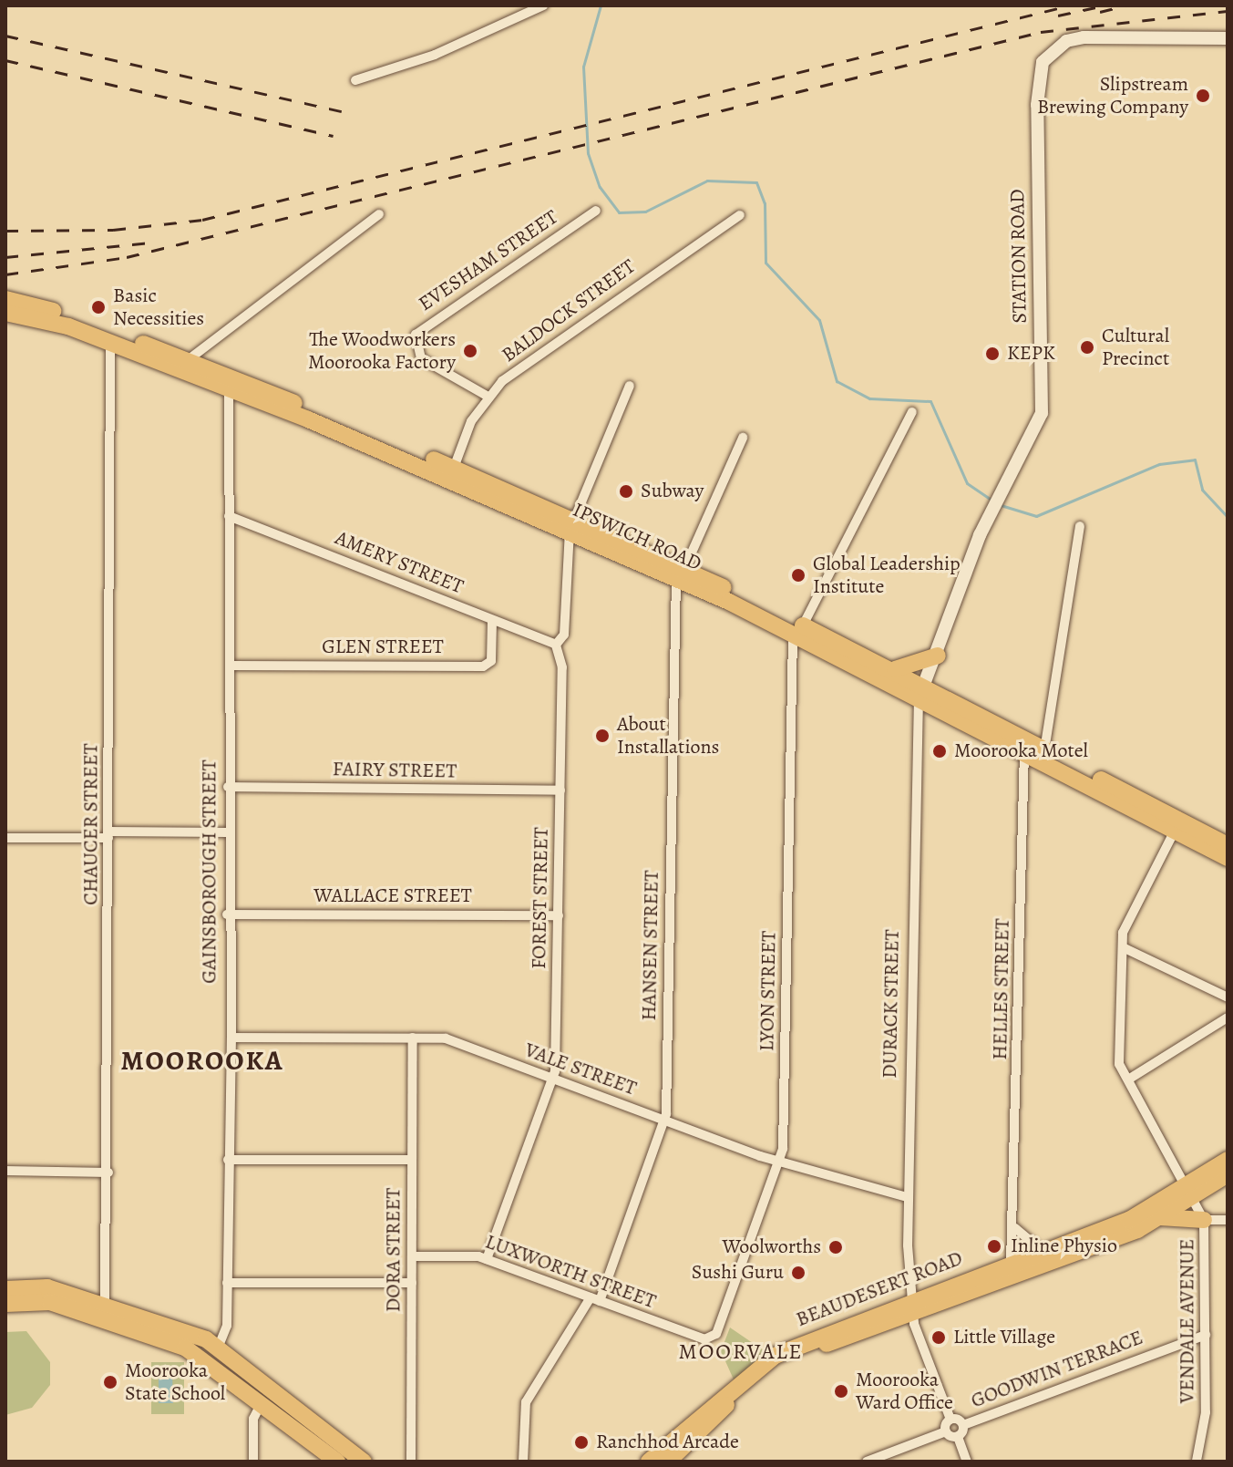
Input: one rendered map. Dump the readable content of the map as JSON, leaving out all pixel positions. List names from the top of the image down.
{
  "streets": {
    "highway": ["IPSWICH ROAD", "BEAUDESERT ROAD"],
    "street": [
      "STATION ROAD",
      "EVESHAM STREET",
      "BALDOCK STREET",
      "AMERY STREET",
      "GLEN STREET",
      "FAIRY STREET",
      "CHAUCER STREET",
      "GAINSBOROUGH STREET",
      "WALLACE STREET",
      "FOREST STREET",
      "HANSEN STREET",
      "HELLES STREET",
      "LYON STREET",
      "DURACK STREET",
      "VALE STREET",
      "DORA STREET",
      "LUXWORTH STREET",
      "VENDALE AVENUE",
      "GOODWIN TERRACE"
    ]
  },
  "crossings": [
    ["STATION ROAD", "IPSWICH ROAD"],
    ["STATION ROAD", "DURACK STREET"],
    ["EVESHAM STREET", "BALDOCK STREET"],
    ["IPSWICH ROAD", "CHAUCER STREET"],
    ["IPSWICH ROAD", "GAINSBOROUGH STREET"],
    ["IPSWICH ROAD", "FOREST STREET"],
    ["IPSWICH ROAD", "HANSEN STREET"],
    ["IPSWICH ROAD", "HELLES STREET"],
    ["IPSWICH ROAD", "LYON STREET"],
    ["IPSWICH ROAD", "DURACK STREET"],
    ["IPSWICH ROAD", "VENDALE AVENUE"],
    ["AMERY STREET", "GLEN STREET"],
    ["AMERY STREET", "GAINSBOROUGH STREET"],
    ["AMERY STREET", "FOREST STREET"],
    ["GLEN STREET", "GAINSBOROUGH STREET"],
    ["FAIRY STREET", "GAINSBOROUGH STREET"],
    ["FAIRY STREET", "FOREST STREET"],
    ["GAINSBOROUGH STREET", "WALLACE STREET"],
    ["GAINSBOROUGH STREET", "VALE STREET"],
    ["WALLACE STREET", "FOREST STREET"],
    ["FOREST STREET", "VALE STREET"],
    ["FOREST STREET", "LUXWORTH STREET"],
    ["HANSEN STREET", "VALE STREET"],
    ["HANSEN STREET", "LUXWORTH STREET"],
    ["HELLES STREET", "BEAUDESERT ROAD"],
    ["LYON STREET", "VALE STREET"],
    ["LYON STREET", "LUXWORTH STREET"],
    ["DURACK STREET", "VALE STREET"],
    ["DURACK STREET", "BEAUDESERT ROAD"],
    ["VALE STREET", "DORA STREET"],
    ["DORA STREET", "LUXWORTH STREET"],
    ["BEAUDESERT ROAD", "VENDALE AVENUE"],
    ["VENDALE AVENUE", "GOODWIN TERRACE"]
  ],
  "districts": ["MOOROOKA", "MOORVALE"],
  "places": [
    "Slipstream Brewing Company",
    "Basic Necessities",
    "Cultural Precinct",
    "The Woodworkers Moorooka Factory",
    "KEPK",
    "Subway",
    "Global Leadership Institute",
    "About Installations",
    "Moorooka Motel",
    "Inline Physio",
    "Woolworths",
    "Sushi Guru",
    "Little Village",
    "Moorooka State School",
    "Moorooka Ward Office",
    "Ranchhod Arcade"
  ]
}
